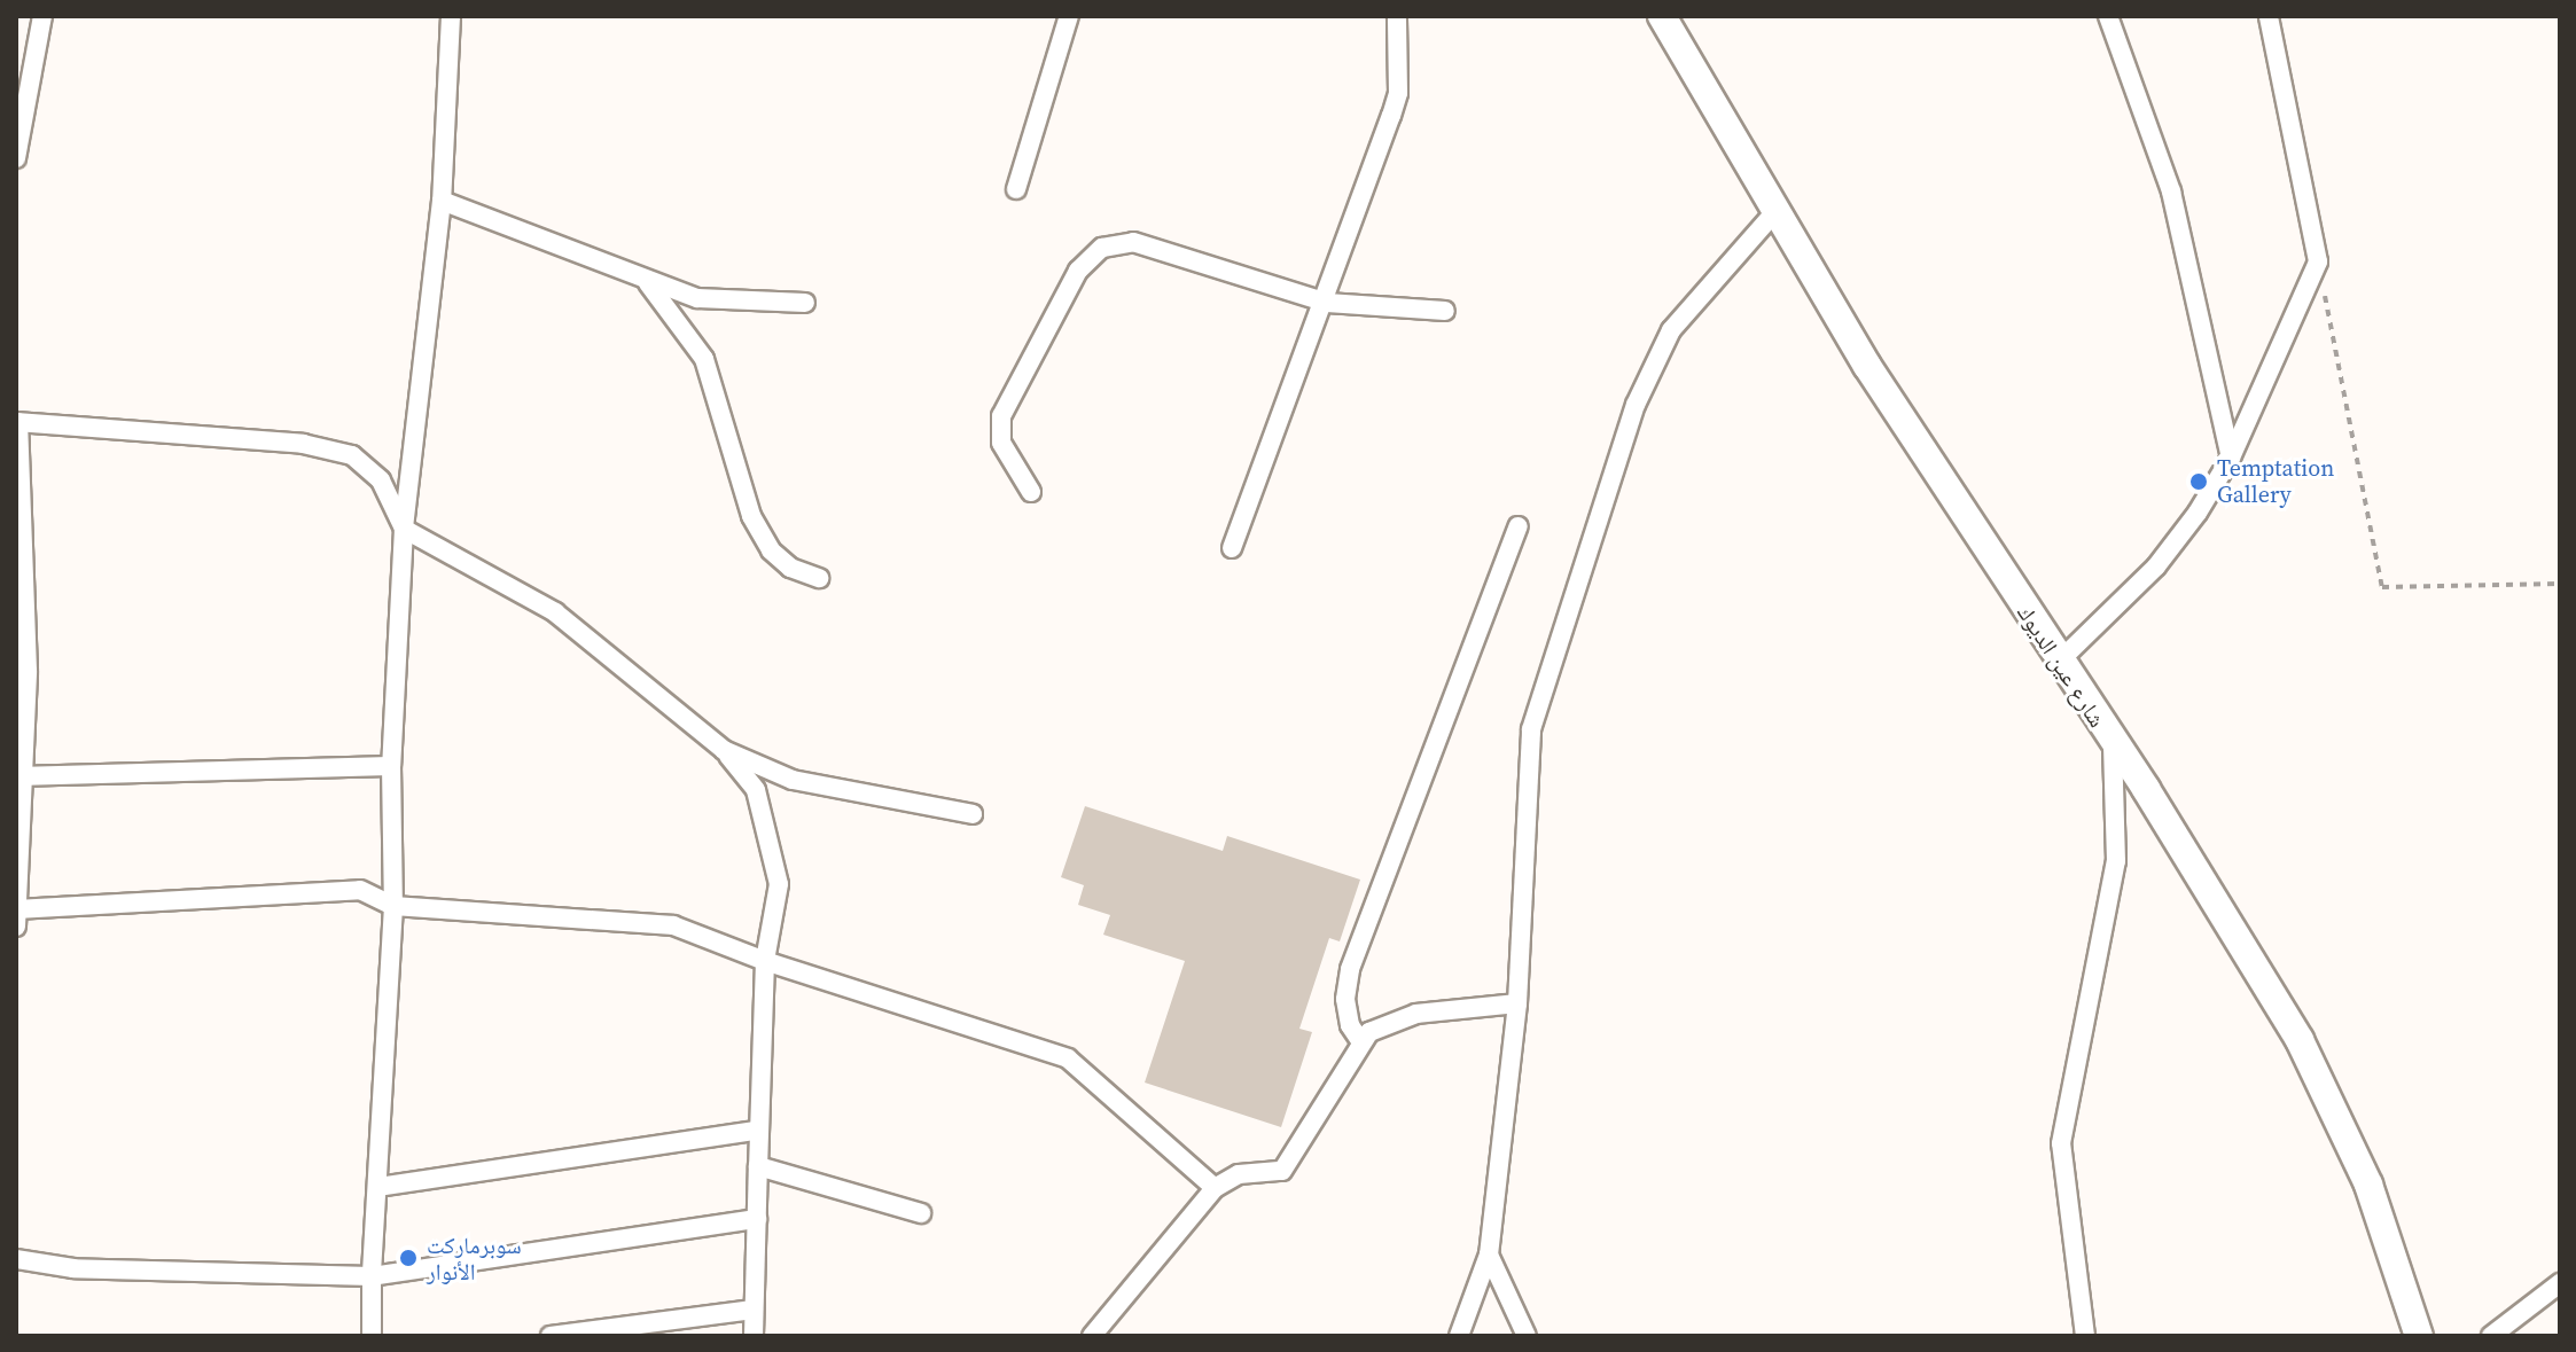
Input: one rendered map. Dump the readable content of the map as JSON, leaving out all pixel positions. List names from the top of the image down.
{
  "streets": {
    "main road": ["شارع عين الديوك"]
  },
  "places": ["Temptation Gallery", "سوبرماركت الأنوار"]
}
